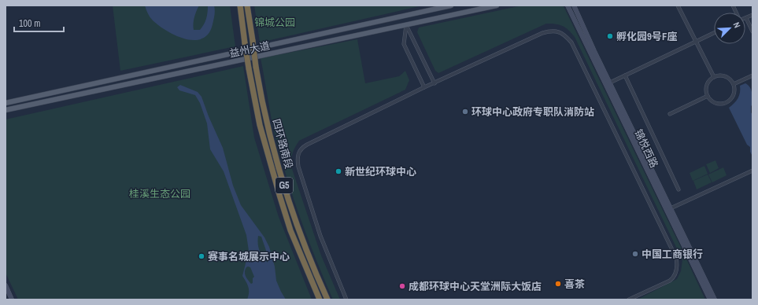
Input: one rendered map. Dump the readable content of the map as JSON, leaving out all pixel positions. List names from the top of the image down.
{
  "streets": {
    "highway": ["四环路南段", "G5"],
    "main road": ["益州大道", "锦悦西路"]
  },
  "parks": ["锦城公园", "桂溪生态公园"],
  "places": [
    "孵化园9号F座",
    "环球中心政府专职队消防站",
    "新世纪环球中心",
    "中国工商银行",
    "赛事名城展示中心",
    "喜茶",
    "成都环球中心天堂洲际大饭店"
  ],
  "scale_bar": "100 m",
  "north": "top right"
}
